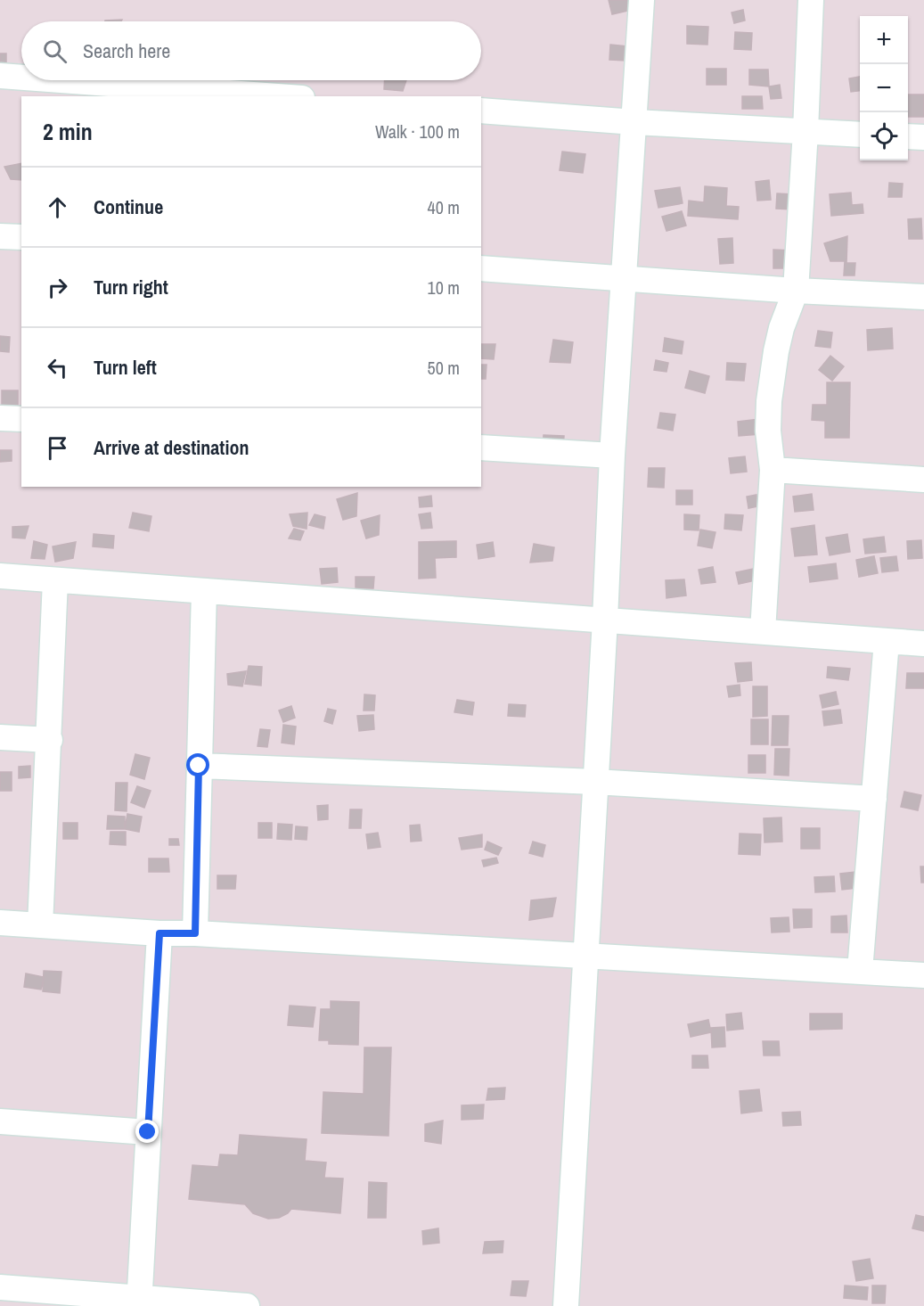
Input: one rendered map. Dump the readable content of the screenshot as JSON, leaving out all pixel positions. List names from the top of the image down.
{
  "page": {
    "map_buttons": ["+", "−"],
    "search": "Search here",
    "heading": ["2 min", "Walk · 100 m"],
    "list": [
      ["Continue", "40 m"],
      ["Turn right", "10 m"],
      ["Turn left", "50 m"],
      "Arrive at destination"
    ]
  }
}
